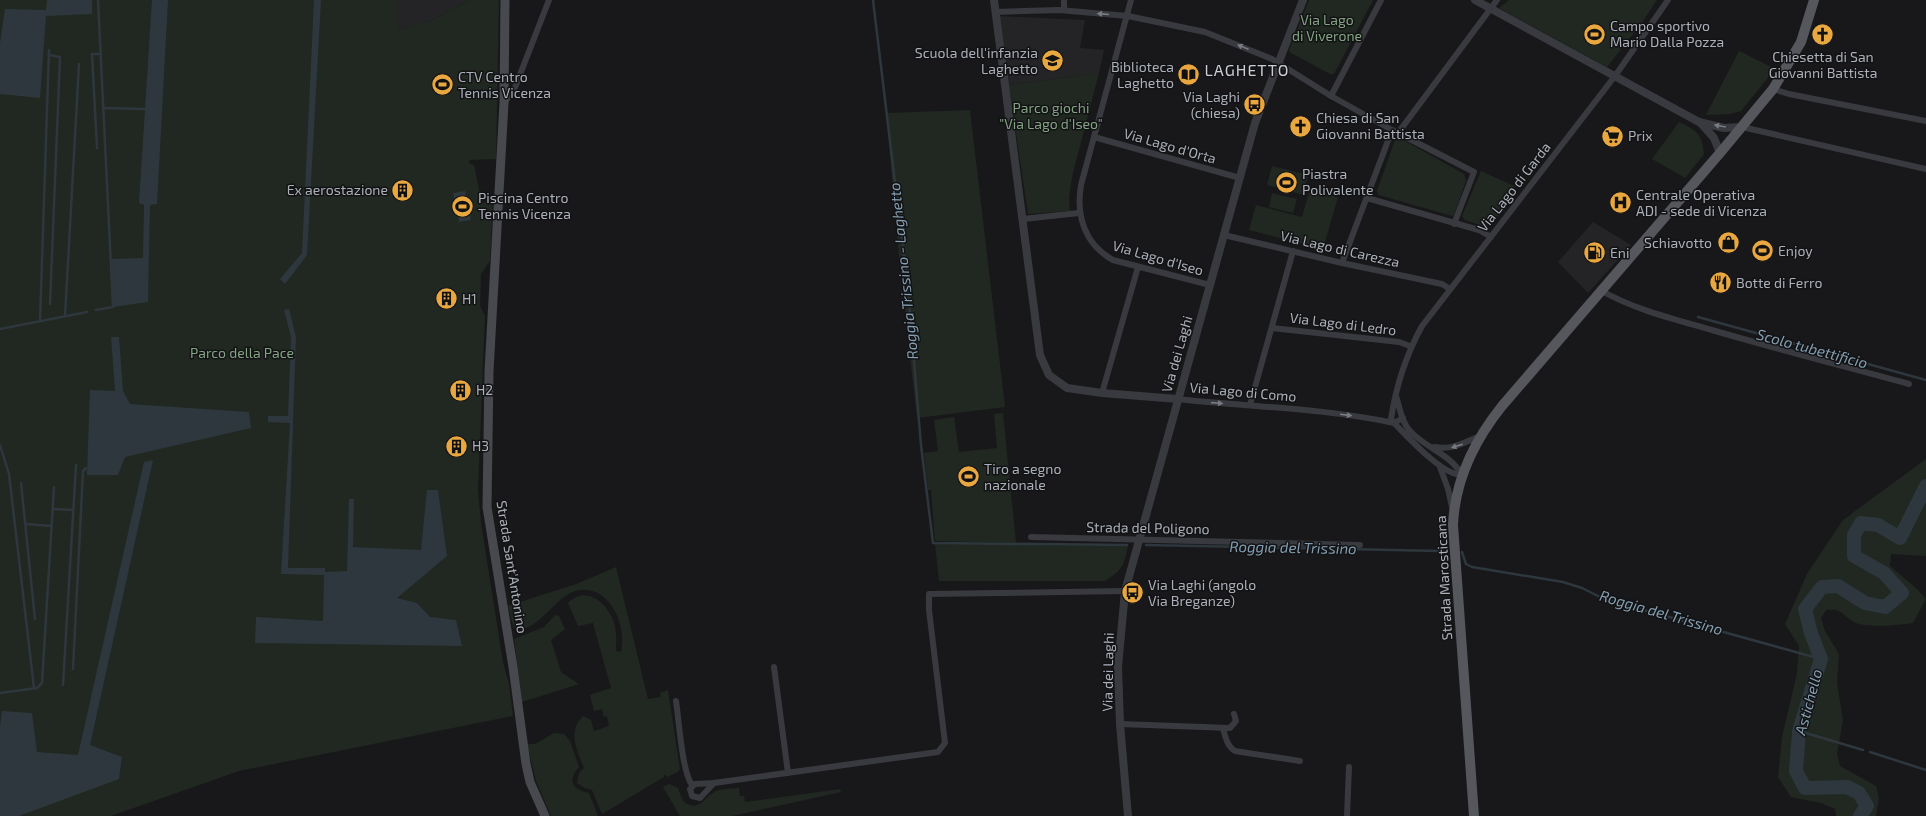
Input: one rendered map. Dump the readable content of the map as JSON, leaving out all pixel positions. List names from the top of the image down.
{
  "streets": {
    "main road": ["Strada Sant'Antonino", "Strada Marosticana"],
    "street": [
      "Via Lago d'Orta",
      "Via Lago di Garda",
      "Via Lago di Carezza",
      "Via Lago d'Iseo",
      "Via Lago di Ledro",
      "Via dei Laghi",
      "Via Lago di Como",
      "Strada del Poligono"
    ]
  },
  "crossings": [
    ["Via Lago d'Orta", "Via Lago d'Iseo"],
    ["Via Lago d'Orta", "Via dei Laghi"],
    ["Via Lago di Garda", "Via Lago di Carezza"],
    ["Via Lago di Garda", "Via Lago di Ledro"],
    ["Via Lago di Garda", "Via Lago di Como"],
    ["Via Lago di Carezza", "Via dei Laghi"],
    ["Via Lago d'Iseo", "Via dei Laghi"],
    ["Via dei Laghi", "Via Lago di Como"],
    ["Via dei Laghi", "Strada del Poligono"]
  ],
  "districts": ["LAGHETTO"],
  "water": [
    "Roggia Trissino - Laghetto",
    "Scolo tubettificio",
    "Roggia del Trissino",
    "Astichello"
  ],
  "parks": ["Via Lago di Viverone", "Parco giochi \"Via Lago d'Iseo\"", "Parco della Pace"],
  "places": {
    "sports": [
      "Campo sportivo Mario Dalla Pozza",
      "CTV Centro Tennis Vicenza",
      "Piastra Polivalente",
      "Piscina Centro Tennis Vicenza",
      "Enjoy",
      "Tiro a segno nazionale"
    ],
    "church": ["Chiesetta di San Giovanni Battista", "Chiesa di San Giovanni Battista"],
    "school or university": ["Scuola dell'infanzia Laghetto"],
    "library": ["Biblioteca Laghetto"],
    "bus stop": ["Via Laghi (chiesa)", "Via Laghi (angolo Via Breganze)"],
    "supermarket": ["Prix"],
    "building": [
      "Ex aerostazione",
      "H1",
      "H2",
      "H3"
    ],
    "hospital": ["Centrale Operativa ADI - sede di Vicenza"],
    "shop": ["Schiavotto"],
    "fuel station": ["Eni"],
    "restaurant": ["Botte di Ferro"]
  }
}
